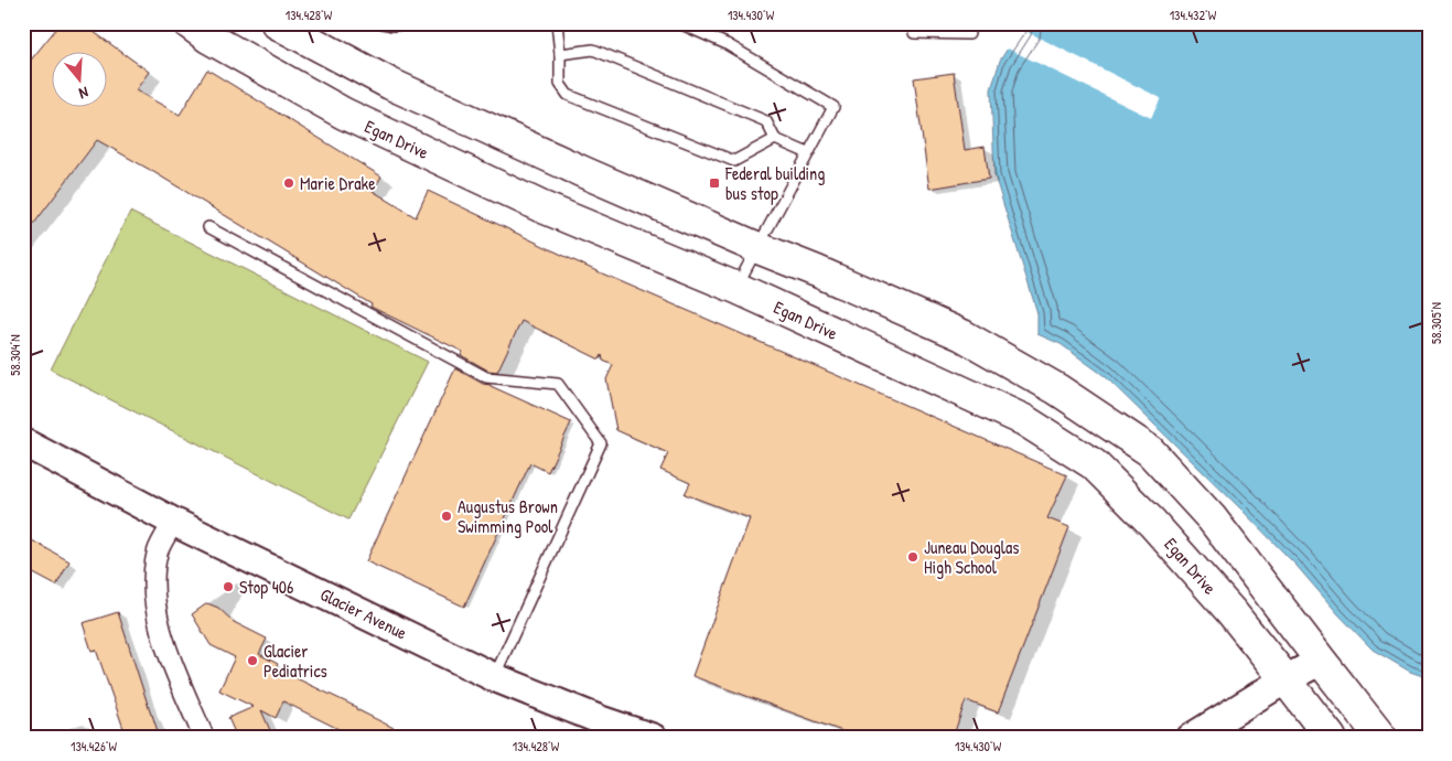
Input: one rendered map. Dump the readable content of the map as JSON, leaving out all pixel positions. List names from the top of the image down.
{
  "streets": {
    "highway": ["Egan Drive"],
    "main road": ["Glacier Avenue"]
  },
  "places": {
    "other": [
      "Marie Drake",
      "Augustus Brown Swimming Pool",
      "Juneau Douglas High School",
      "Stop 406",
      "Glacier Pediatrics"
    ],
    "transit": ["Federal building bus stop"]
  },
  "north": "bottom",
  "coordinates": [
    "134.428°W",
    "134.430°W",
    "134.432°W",
    "58.305°N",
    "58.304°N",
    "134.426°W"
  ]
}
